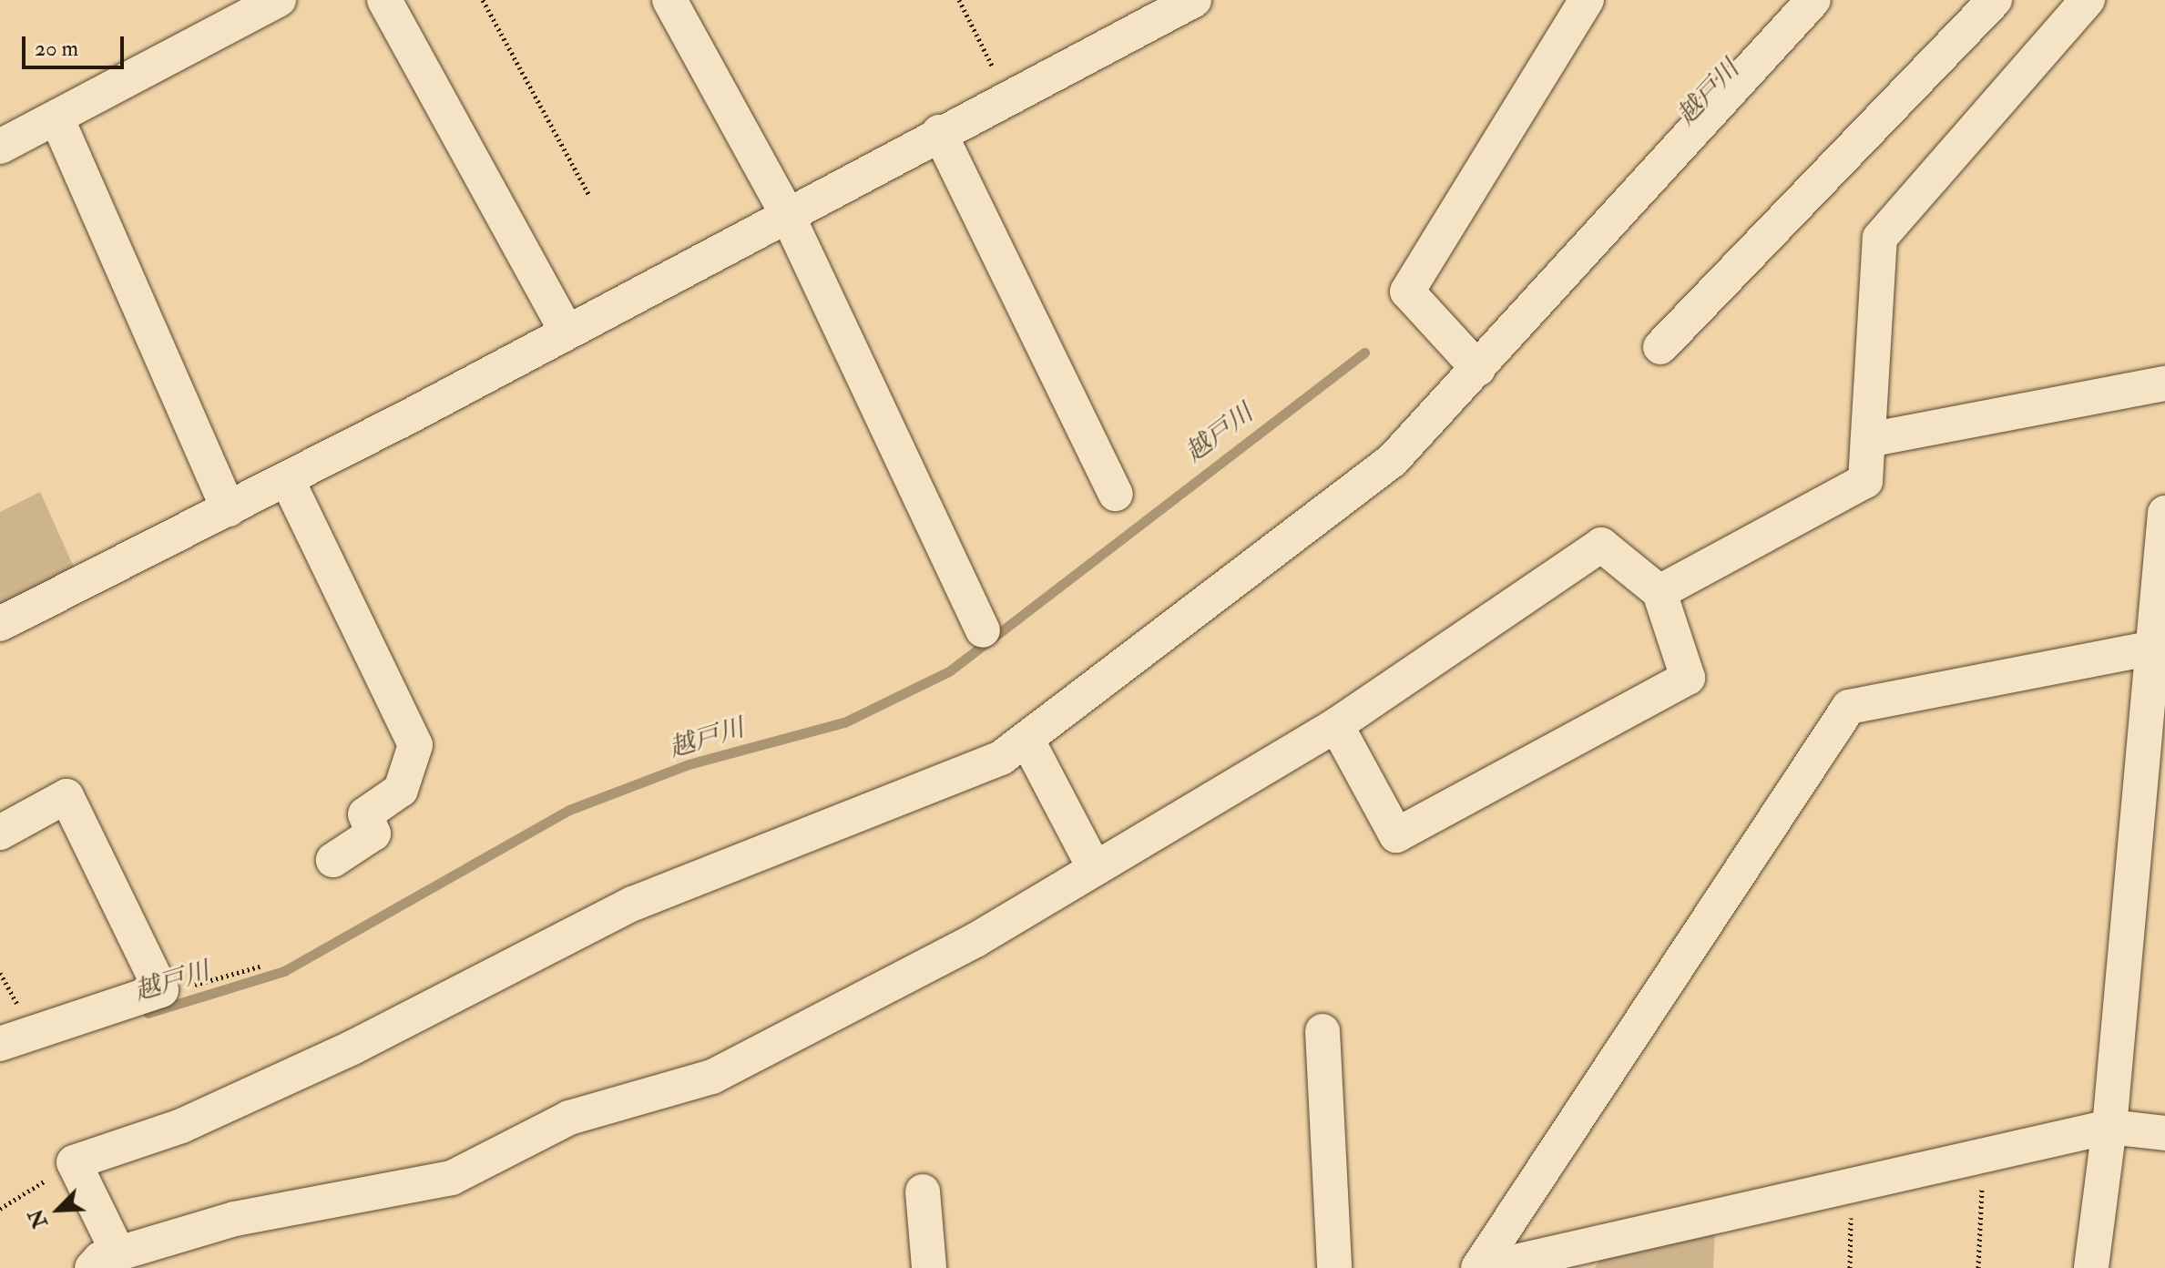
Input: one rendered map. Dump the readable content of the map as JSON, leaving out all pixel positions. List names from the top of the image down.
{
  "water": ["越戸川"],
  "scale_bar": "20 m",
  "north": "bottom left"
}
